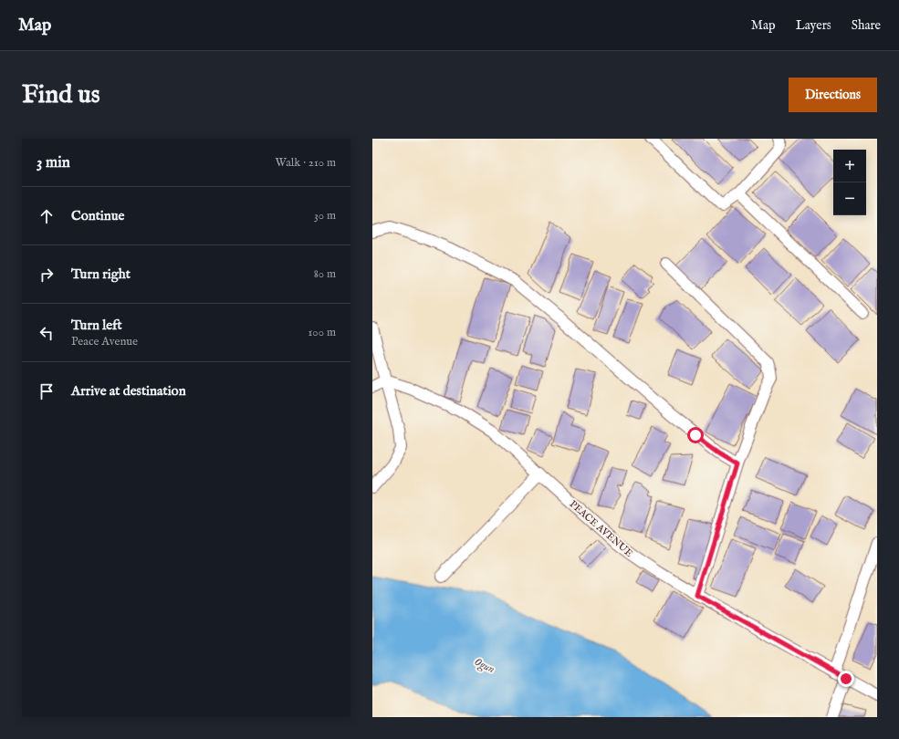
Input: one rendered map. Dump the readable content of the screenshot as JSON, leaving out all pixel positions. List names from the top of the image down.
{
  "streets": {
    "street": ["PEACE AVENUE"]
  },
  "water": ["Ogun"],
  "page": {
    "header": "Map",
    "nav": ["Map", "Layers", "Share"],
    "buttons": "Directions",
    "title": "Find us",
    "heading": ["3 min", "Walk · 210 m"],
    "map_buttons": ["+", "−"],
    "list": [
      ["Continue", "30 m"],
      ["Turn right", "80 m"],
      ["Turn left", "Peace Avenue", "100 m"],
      "Arrive at destination"
    ]
  }
}
